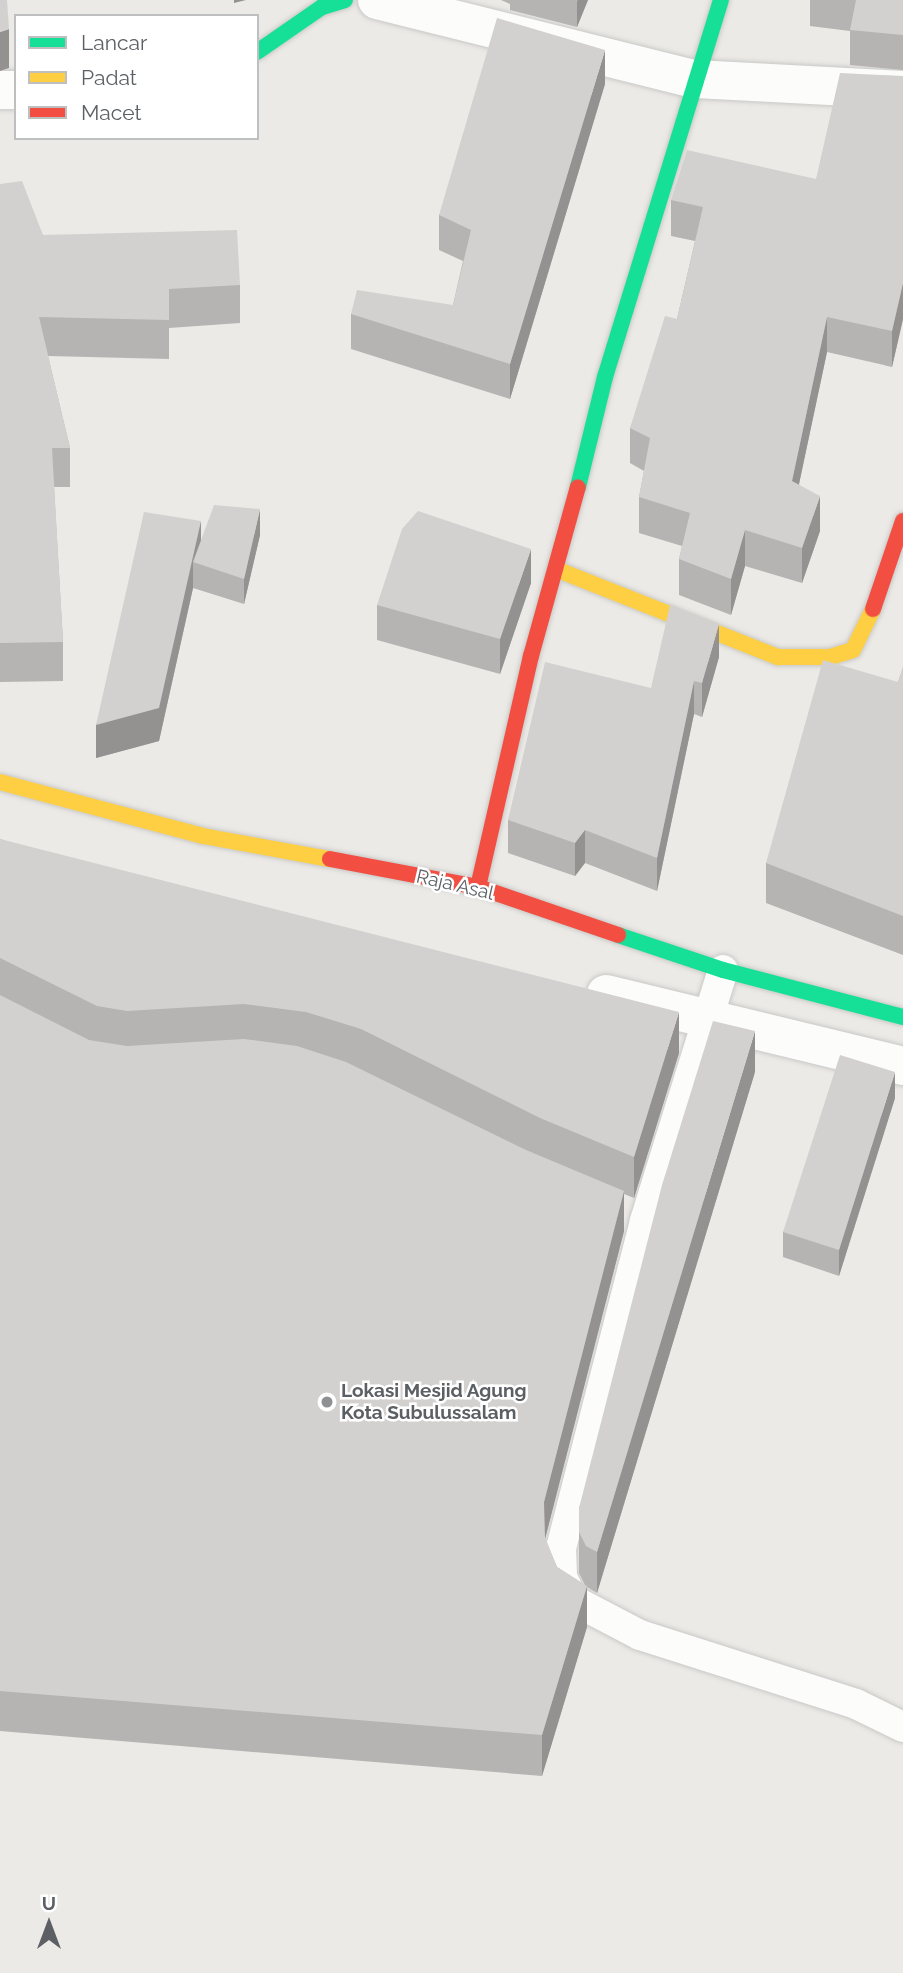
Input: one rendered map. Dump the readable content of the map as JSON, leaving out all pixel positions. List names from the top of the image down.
{
  "streets": {
    "street": ["Raja Asal"]
  },
  "places": ["Lokasi Mesjid Agung Kota Subulussalam"],
  "legend": ["Lancar", "Padat", "Macet"],
  "north": "top"
}
